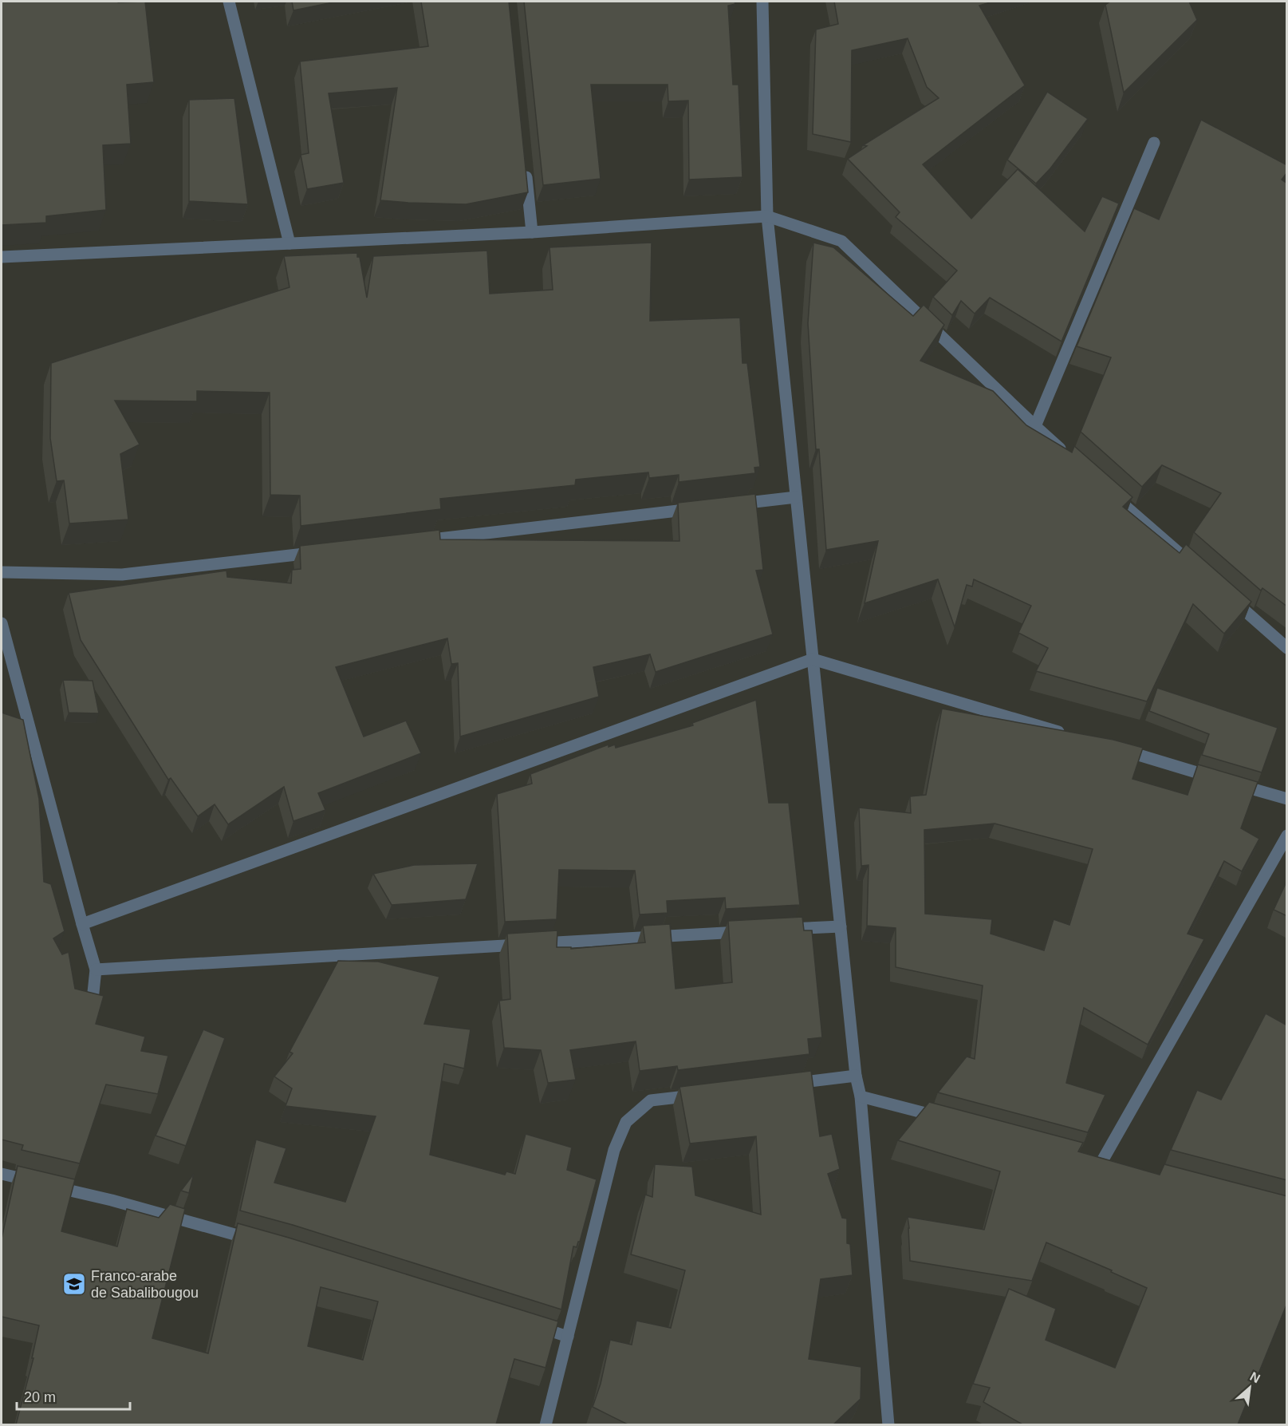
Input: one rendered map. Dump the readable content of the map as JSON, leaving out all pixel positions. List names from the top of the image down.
{
  "places": {
    "school or university": ["Franco-arabe de Sabalibougou"]
  },
  "scale_bar": "20 m",
  "north": "top right"
}
